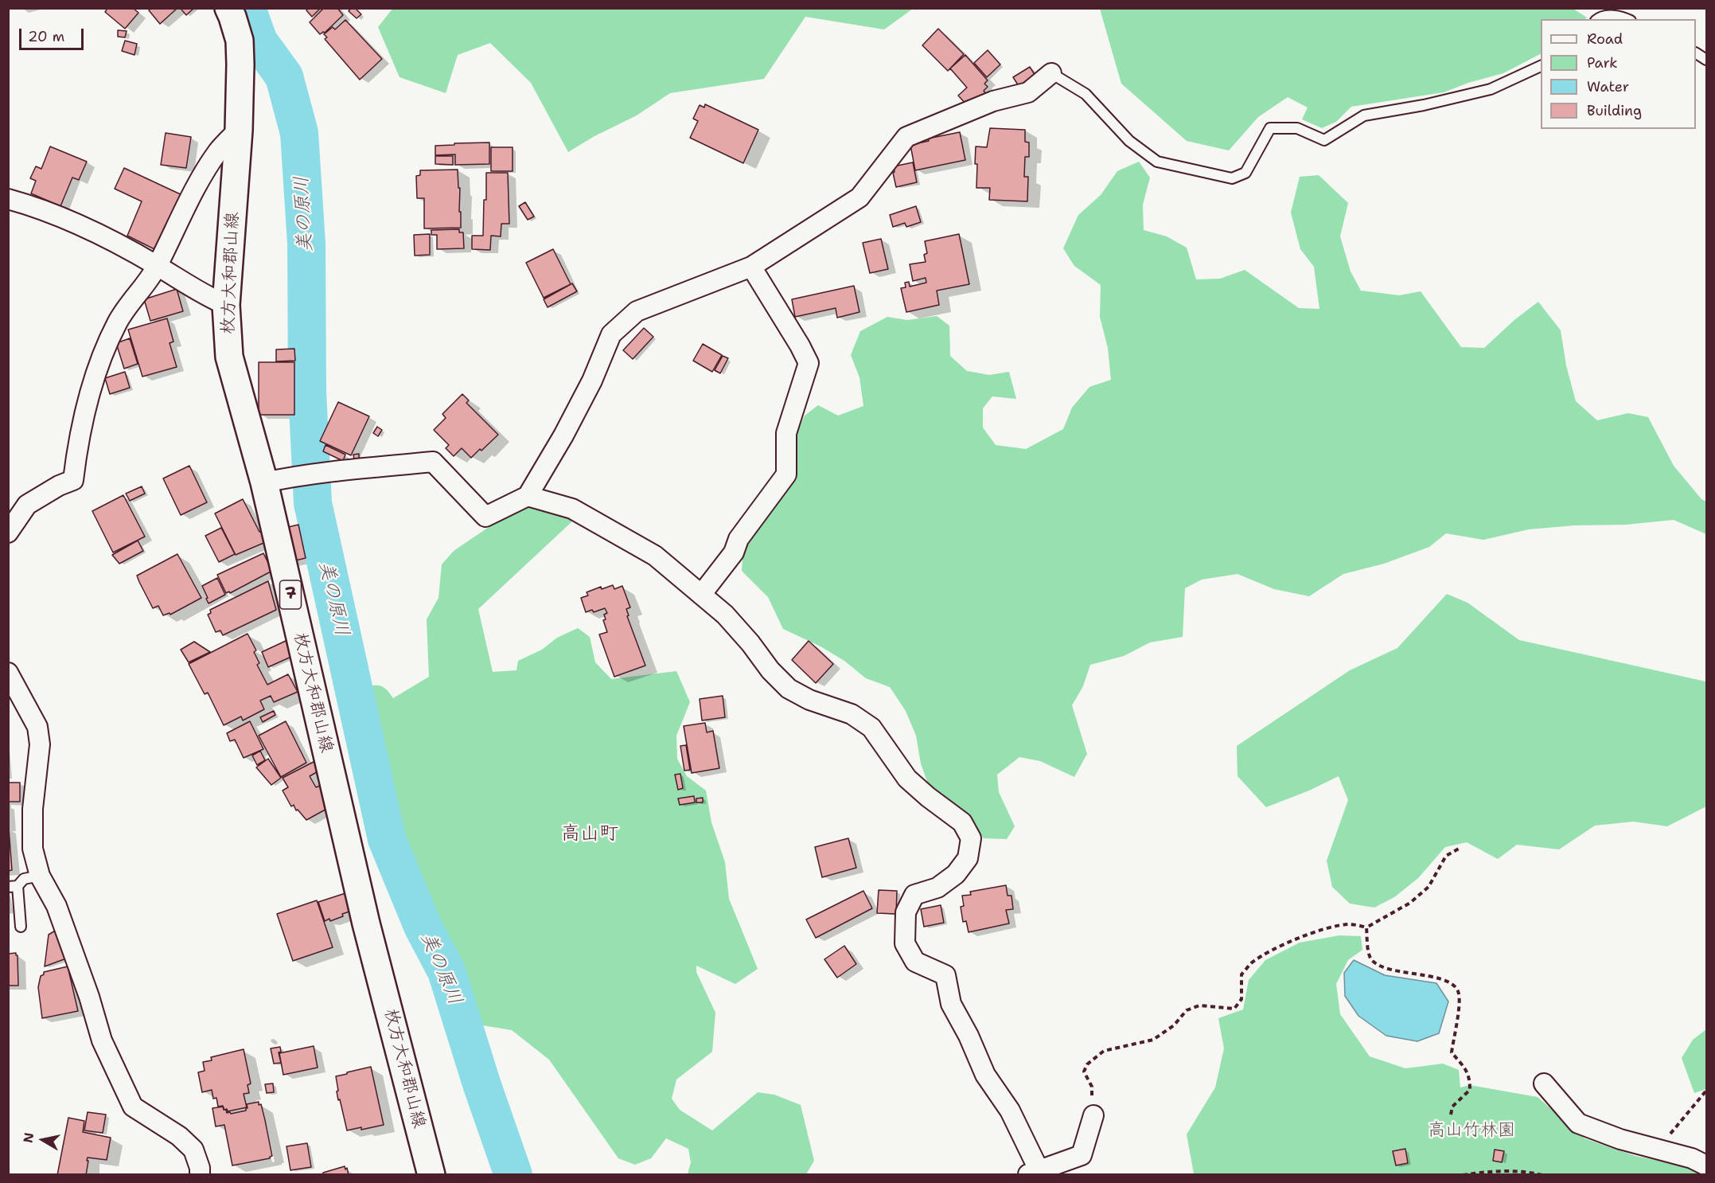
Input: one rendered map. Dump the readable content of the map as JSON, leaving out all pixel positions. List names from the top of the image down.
{
  "streets": {
    "main road": ["枚方大和郡山線", "7"]
  },
  "districts": ["高山町"],
  "water": ["美の原川"],
  "parks": ["高山竹林園"],
  "legend": [
    "Road",
    "Park",
    "Water",
    "Building"
  ],
  "scale_bar": "20 m",
  "north": "left"
}
